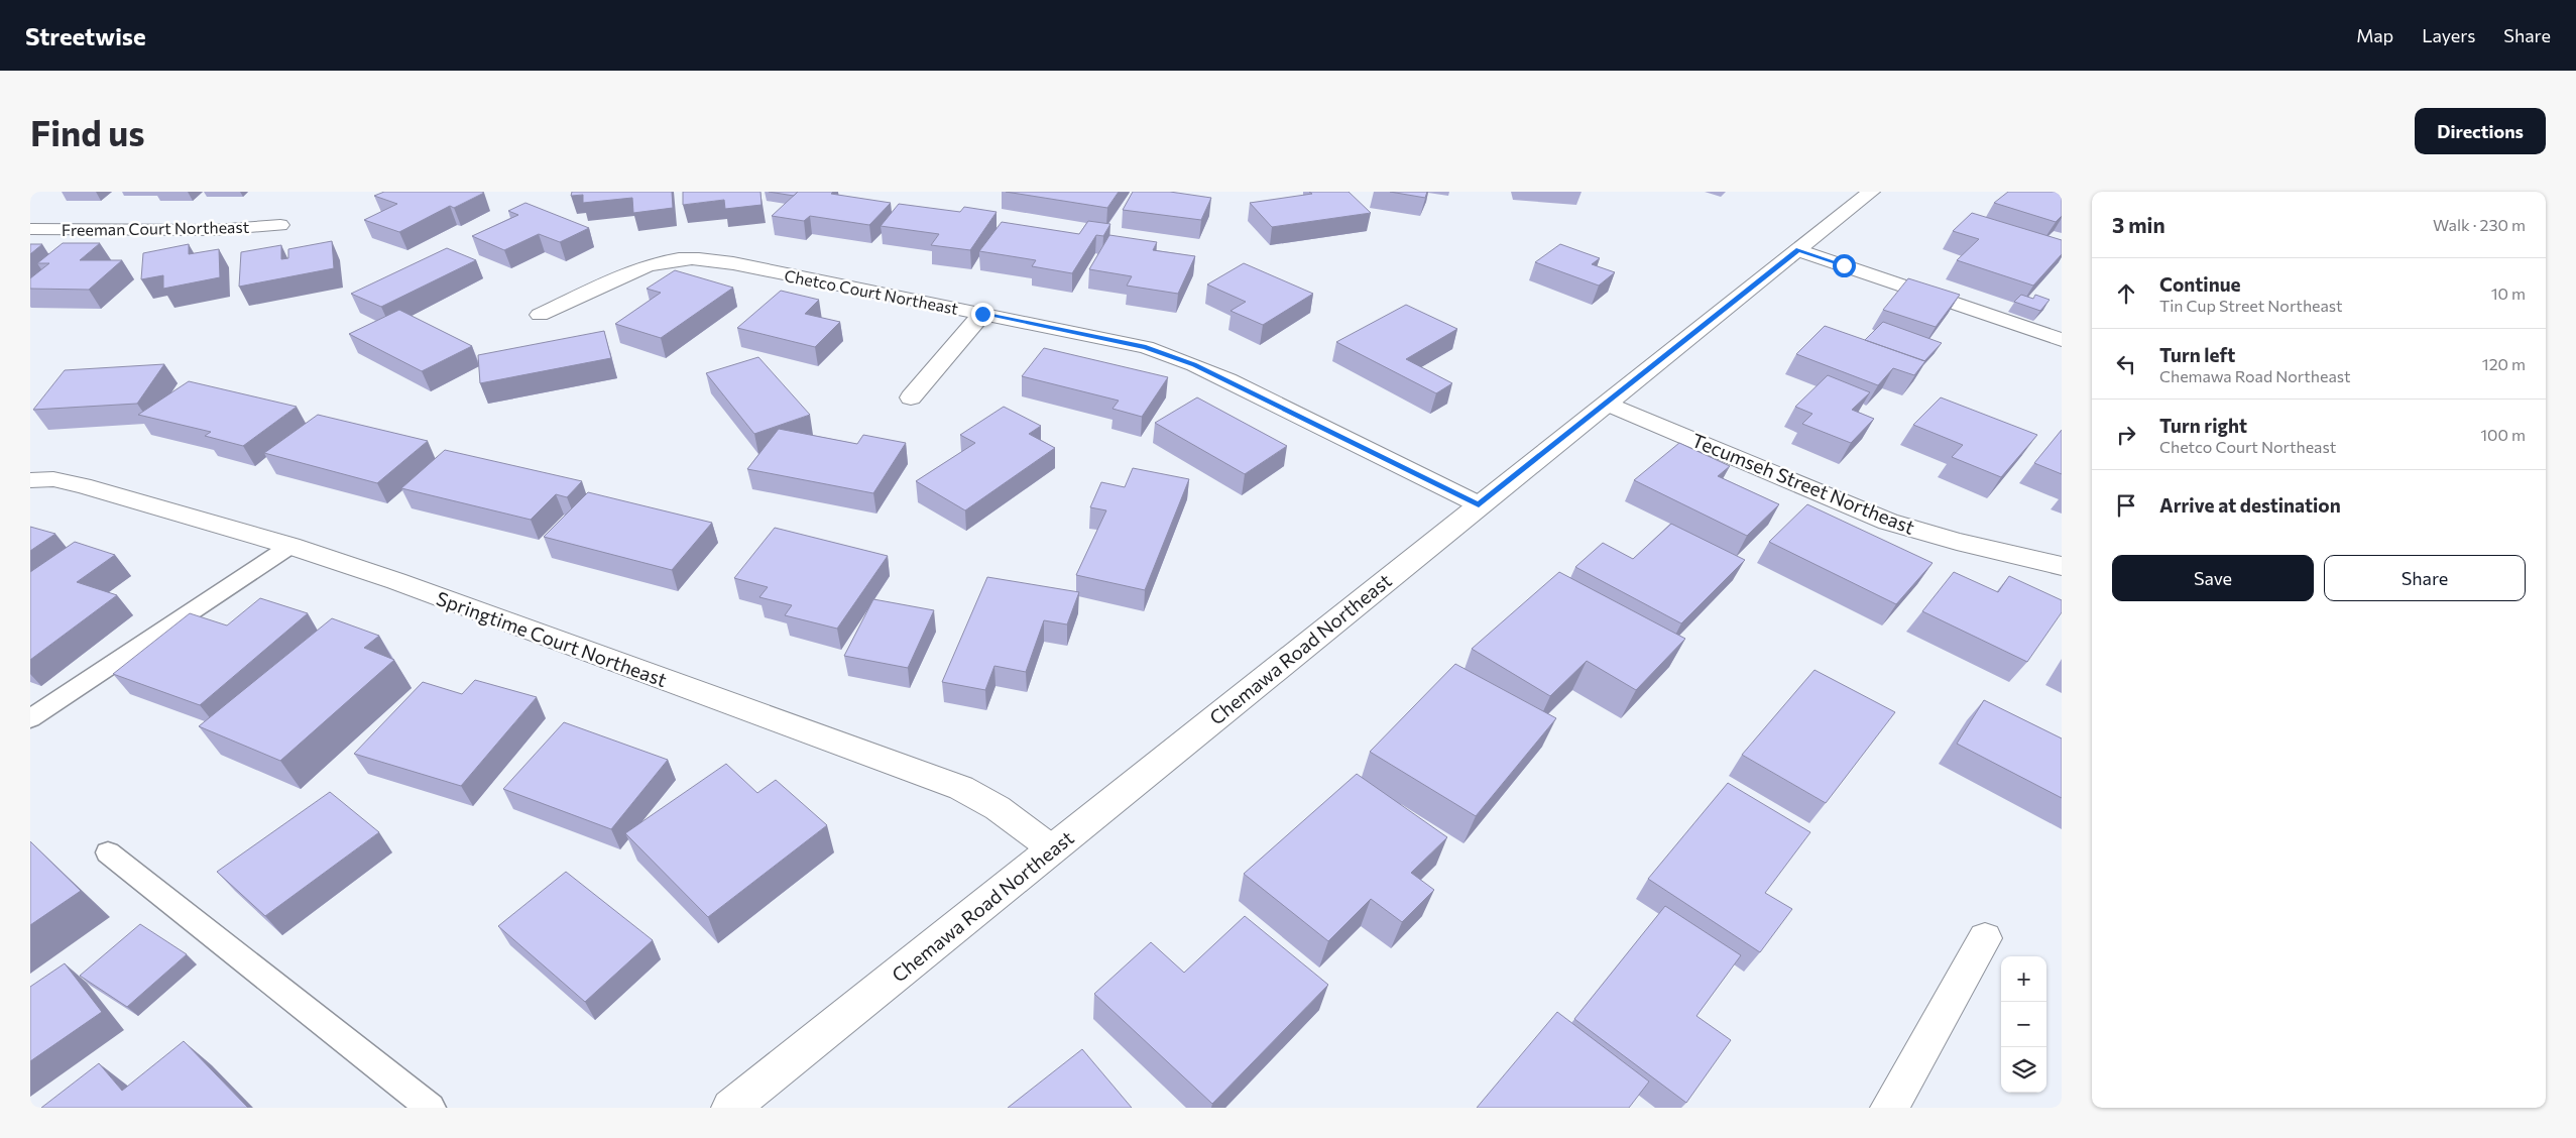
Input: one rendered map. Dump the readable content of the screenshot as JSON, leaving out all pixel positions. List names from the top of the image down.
{
  "streets": {
    "street": [
      "Freeman Court Northeast",
      "Chetco Court Northeast",
      "Tecumseh Street Northeast",
      "Springtime Court Northeast",
      "Chemawa Road Northeast"
    ]
  },
  "crossings": [
    ["Chetco Court Northeast", "Chemawa Road Northeast"],
    ["Tecumseh Street Northeast", "Chemawa Road Northeast"],
    ["Springtime Court Northeast", "Chemawa Road Northeast"]
  ],
  "page": {
    "header": "Streetwise",
    "nav": ["Map", "Layers", "Share"],
    "buttons": [
      "Directions",
      ["Save", "Share"]
    ],
    "title": "Find us",
    "heading": ["3 min", "Walk · 230 m"],
    "list": [
      ["Continue", "Tin Cup Street Northeast", "10 m"],
      ["Turn left", "Chemawa Road Northeast", "120 m"],
      ["Turn right", "Chetco Court Northeast", "100 m"],
      "Arrive at destination"
    ],
    "map_buttons": ["+", "−"]
  }
}
